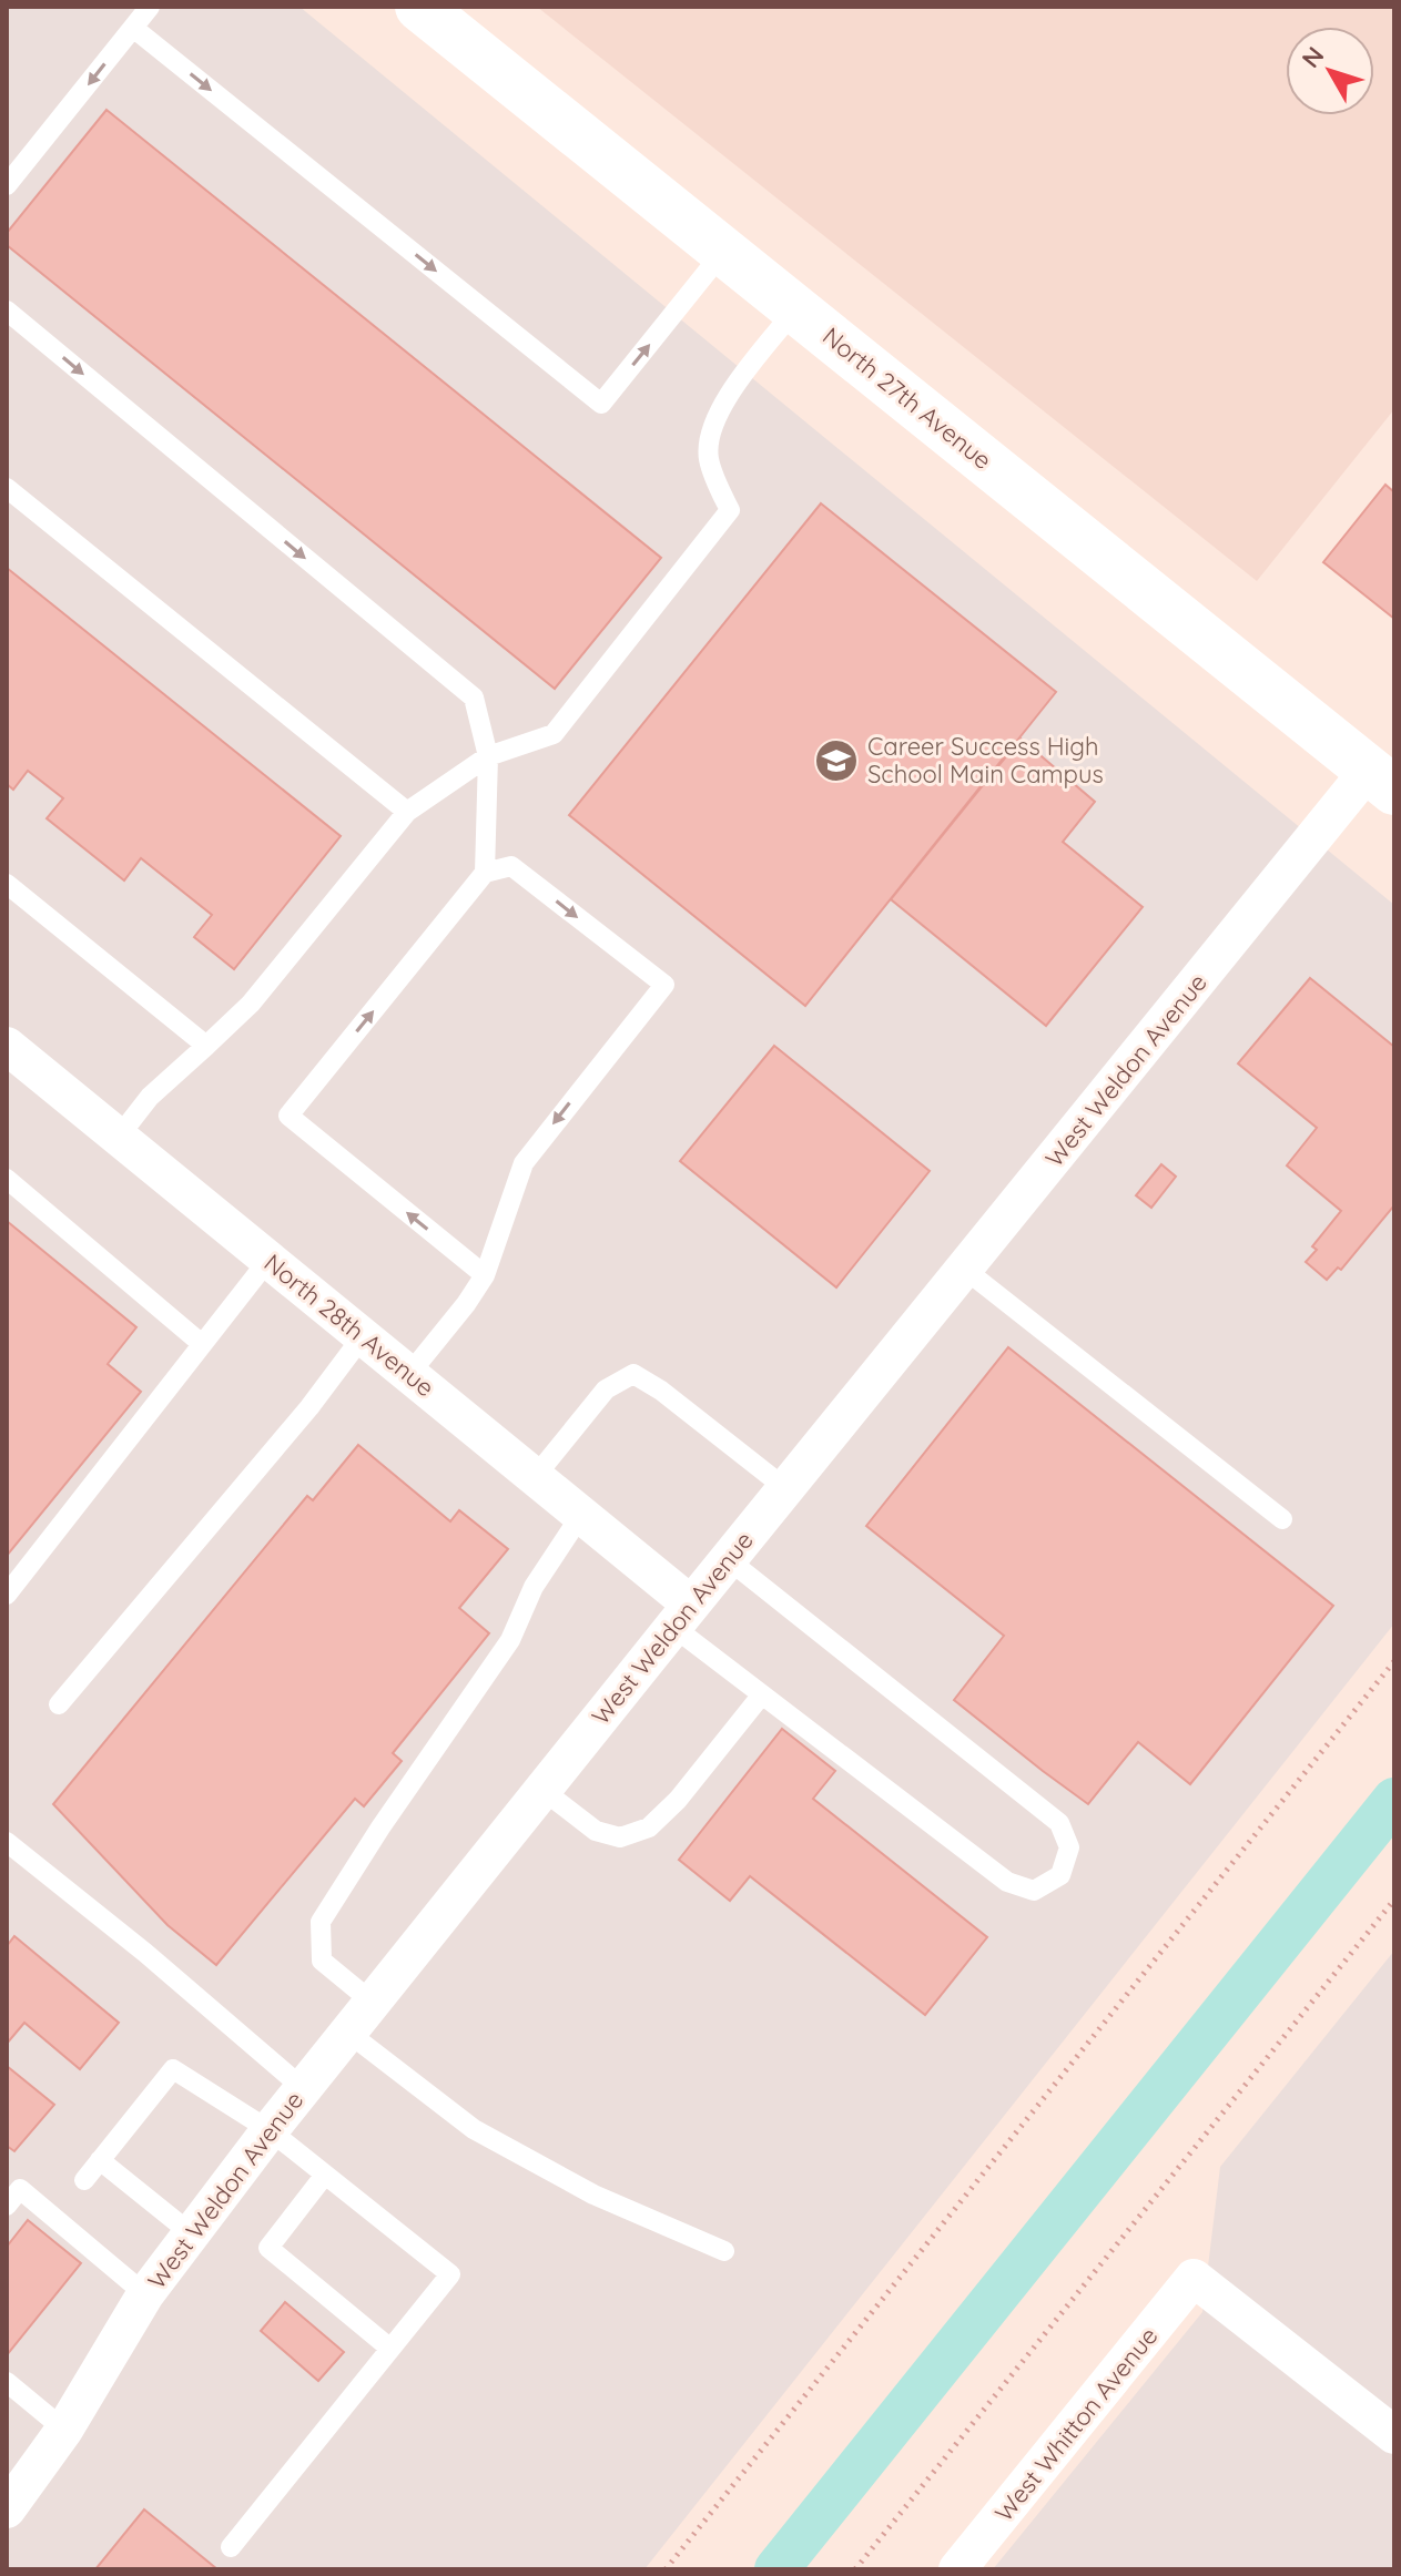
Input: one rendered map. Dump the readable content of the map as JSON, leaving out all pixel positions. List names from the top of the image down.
{
  "streets": {
    "main road": ["North 27th Avenue"],
    "street": ["West Weldon Avenue", "North 28th Avenue", "West Whitton Avenue"]
  },
  "crossings": [
    ["North 27th Avenue", "West Weldon Avenue"],
    ["West Weldon Avenue", "North 28th Avenue"]
  ],
  "places": {
    "school or university": ["Career Success High School Main Campus"]
  },
  "north": "top left"
}
